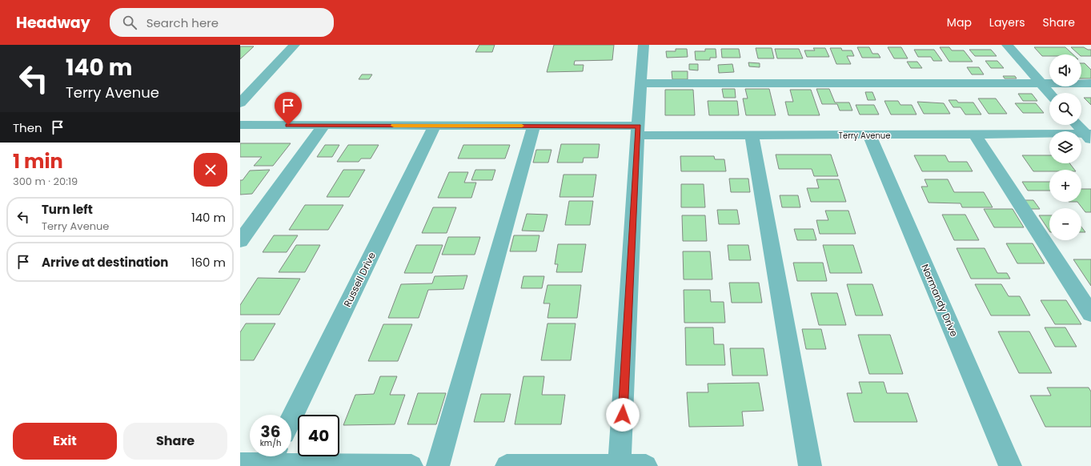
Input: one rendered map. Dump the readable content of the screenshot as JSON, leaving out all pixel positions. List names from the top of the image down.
{
  "streets": {
    "street": ["Terry Avenue", "Russell Drive", "Normandy Drive"]
  },
  "crossings": [
    ["Terry Avenue", "Russell Drive"],
    ["Terry Avenue", "Normandy Drive"]
  ],
  "page": {
    "header": "Headway",
    "search": "Search here",
    "nav": ["Map", "Layers", "Share"],
    "turn": ["140 m", "Terry Avenue"],
    "map_buttons": ["+", "−"],
    "then": "Then",
    "heading": ["1 min", "300 m · 20:19"],
    "list": [
      {
        "name": "Turn left",
        "note": "Terry Avenue",
        "value": "140 m"
      },
      {
        "name": "Arrive at destination",
        "value": "160 m"
      }
    ],
    "speed": "36 km/h",
    "limit": "40",
    "buttons": ["Exit", "Share"]
  }
}
